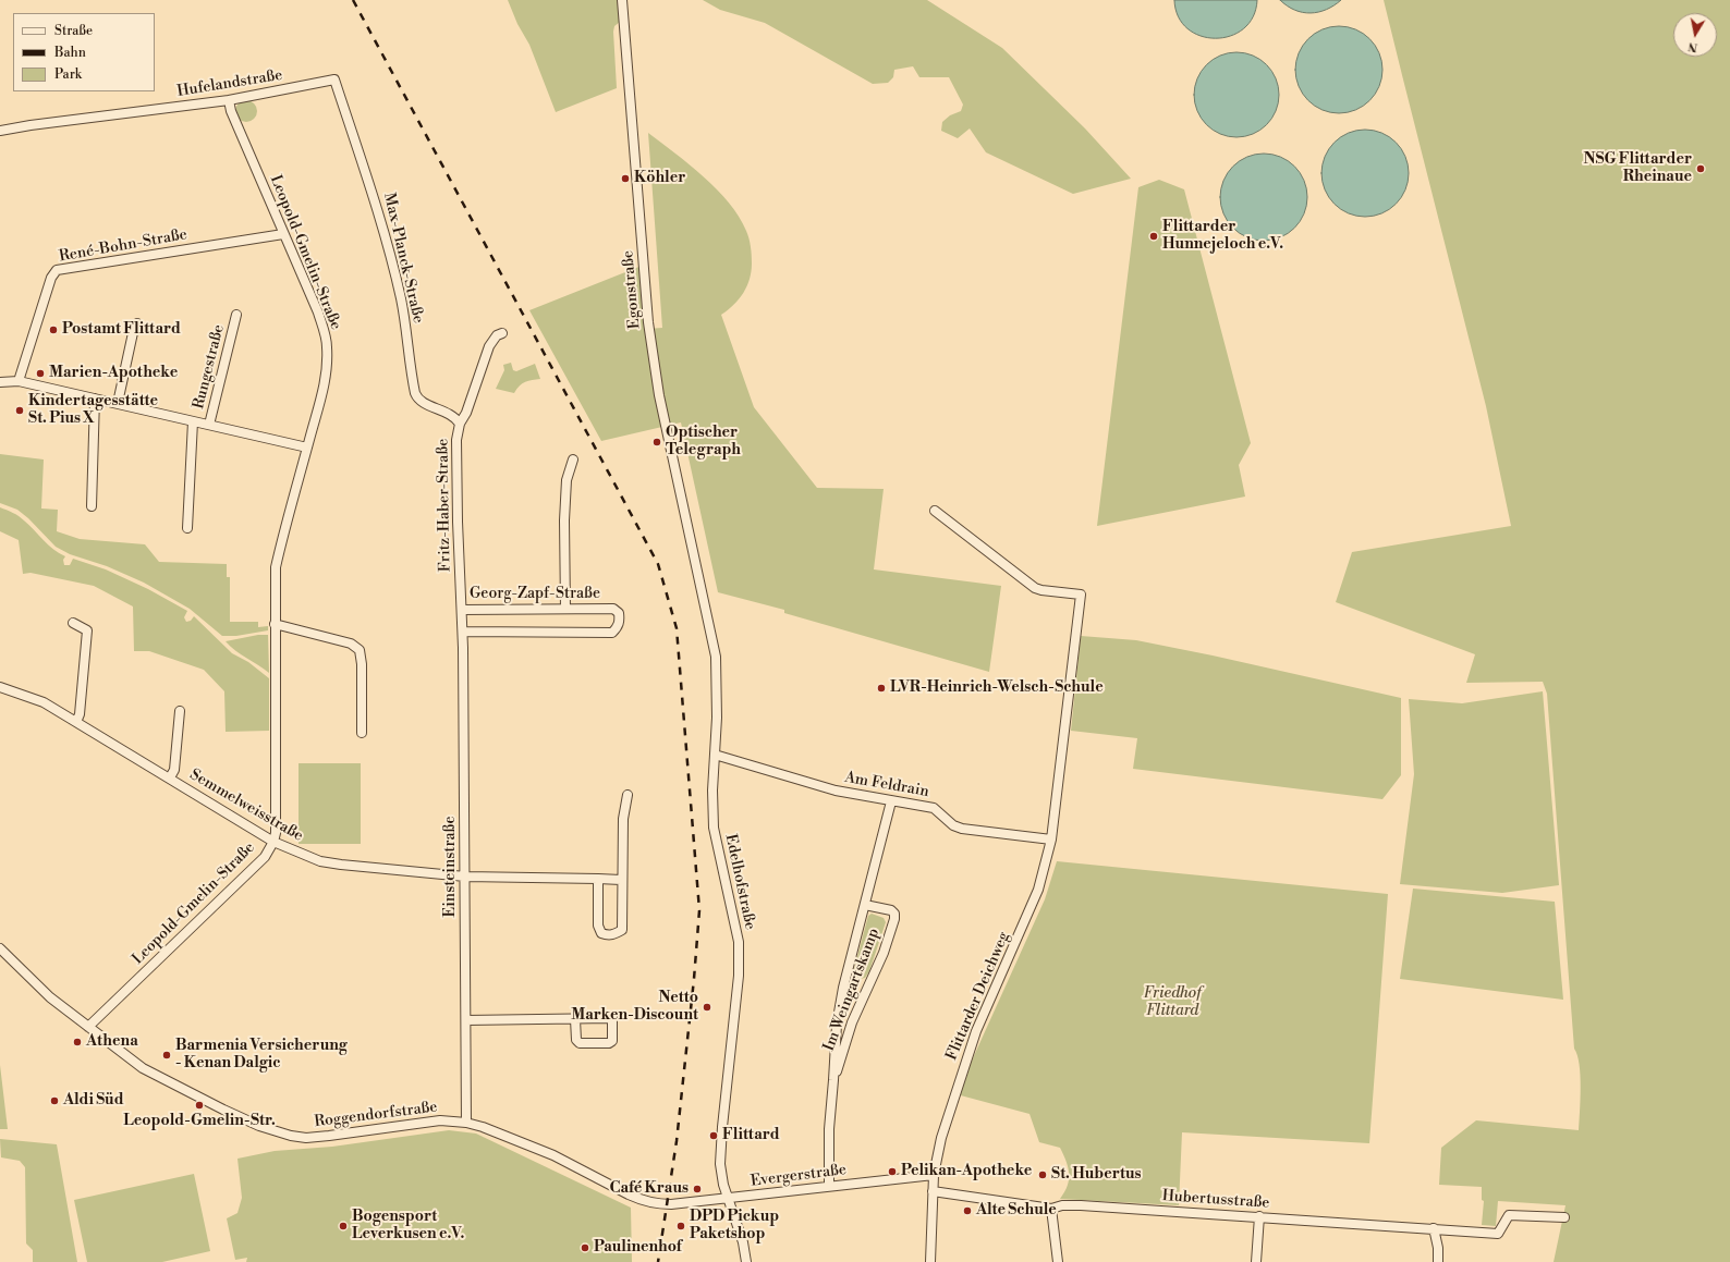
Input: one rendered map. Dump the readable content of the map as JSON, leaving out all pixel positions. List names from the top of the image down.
{
  "streets": {
    "street": [
      "Hufelandstraße",
      "René-Bohn-Straße",
      "Leopold-Gmelin-Straße",
      "Max-Planck-Straße",
      "Egonstraße",
      "Rungestraße",
      "Fritz-Haber-Straße",
      "Georg-Zapf-Straße",
      "Am Feldrain",
      "Semmelweisstraße",
      "Einsteinstraße",
      "Edelhofstraße",
      "Im Weingartskamp",
      "Flittarder Deichweg",
      "Roggendorfstraße",
      "Evergerstraße",
      "Hubertusstraße"
    ]
  },
  "crossings": [
    ["Hufelandstraße", "Leopold-Gmelin-Straße"],
    ["Hufelandstraße", "Max-Planck-Straße"],
    ["René-Bohn-Straße", "Leopold-Gmelin-Straße"],
    ["René-Bohn-Straße", "Rungestraße"],
    ["Leopold-Gmelin-Straße", "Rungestraße"],
    ["Leopold-Gmelin-Straße", "Semmelweisstraße"],
    ["Leopold-Gmelin-Straße", "Roggendorfstraße"],
    ["Max-Planck-Straße", "Fritz-Haber-Straße"],
    ["Egonstraße", "Edelhofstraße"],
    ["Fritz-Haber-Straße", "Georg-Zapf-Straße"],
    ["Fritz-Haber-Straße", "Einsteinstraße"],
    ["Georg-Zapf-Straße", "Einsteinstraße"],
    ["Am Feldrain", "Edelhofstraße"],
    ["Am Feldrain", "Im Weingartskamp"],
    ["Am Feldrain", "Flittarder Deichweg"],
    ["Semmelweisstraße", "Einsteinstraße"],
    ["Einsteinstraße", "Roggendorfstraße"],
    ["Edelhofstraße", "Evergerstraße"],
    ["Im Weingartskamp", "Evergerstraße"],
    ["Flittarder Deichweg", "Evergerstraße"],
    ["Flittarder Deichweg", "Hubertusstraße"],
    ["Roggendorfstraße", "Evergerstraße"]
  ],
  "parks": ["Friedhof Flittard"],
  "places": [
    "NSG Flittarder Rheinaue",
    "Köhler",
    "Flittarder Hunnejeloch e.V.",
    "Postamt Flittard",
    "Marien-Apotheke",
    "Kindertagesstätte St. Pius X",
    "Optischer Telegraph",
    "LVR-Heinrich-Welsch-Schule",
    "Netto Marken-Discount",
    "Athena",
    "Barmenia Versicherung - Kenan Dalgic",
    "Aldi Süd",
    "Leopold-Gmelin-Str.",
    "Flittard",
    "Pelikan-Apotheke",
    "St. Hubertus",
    "Café Kraus",
    "Alte Schule",
    "Bogensport Leverkusen e.V.",
    "DPD Pickup Paketshop",
    "Paulinenhof"
  ],
  "legend": ["Straße", "Bahn", "Park"],
  "north": "bottom"
}
